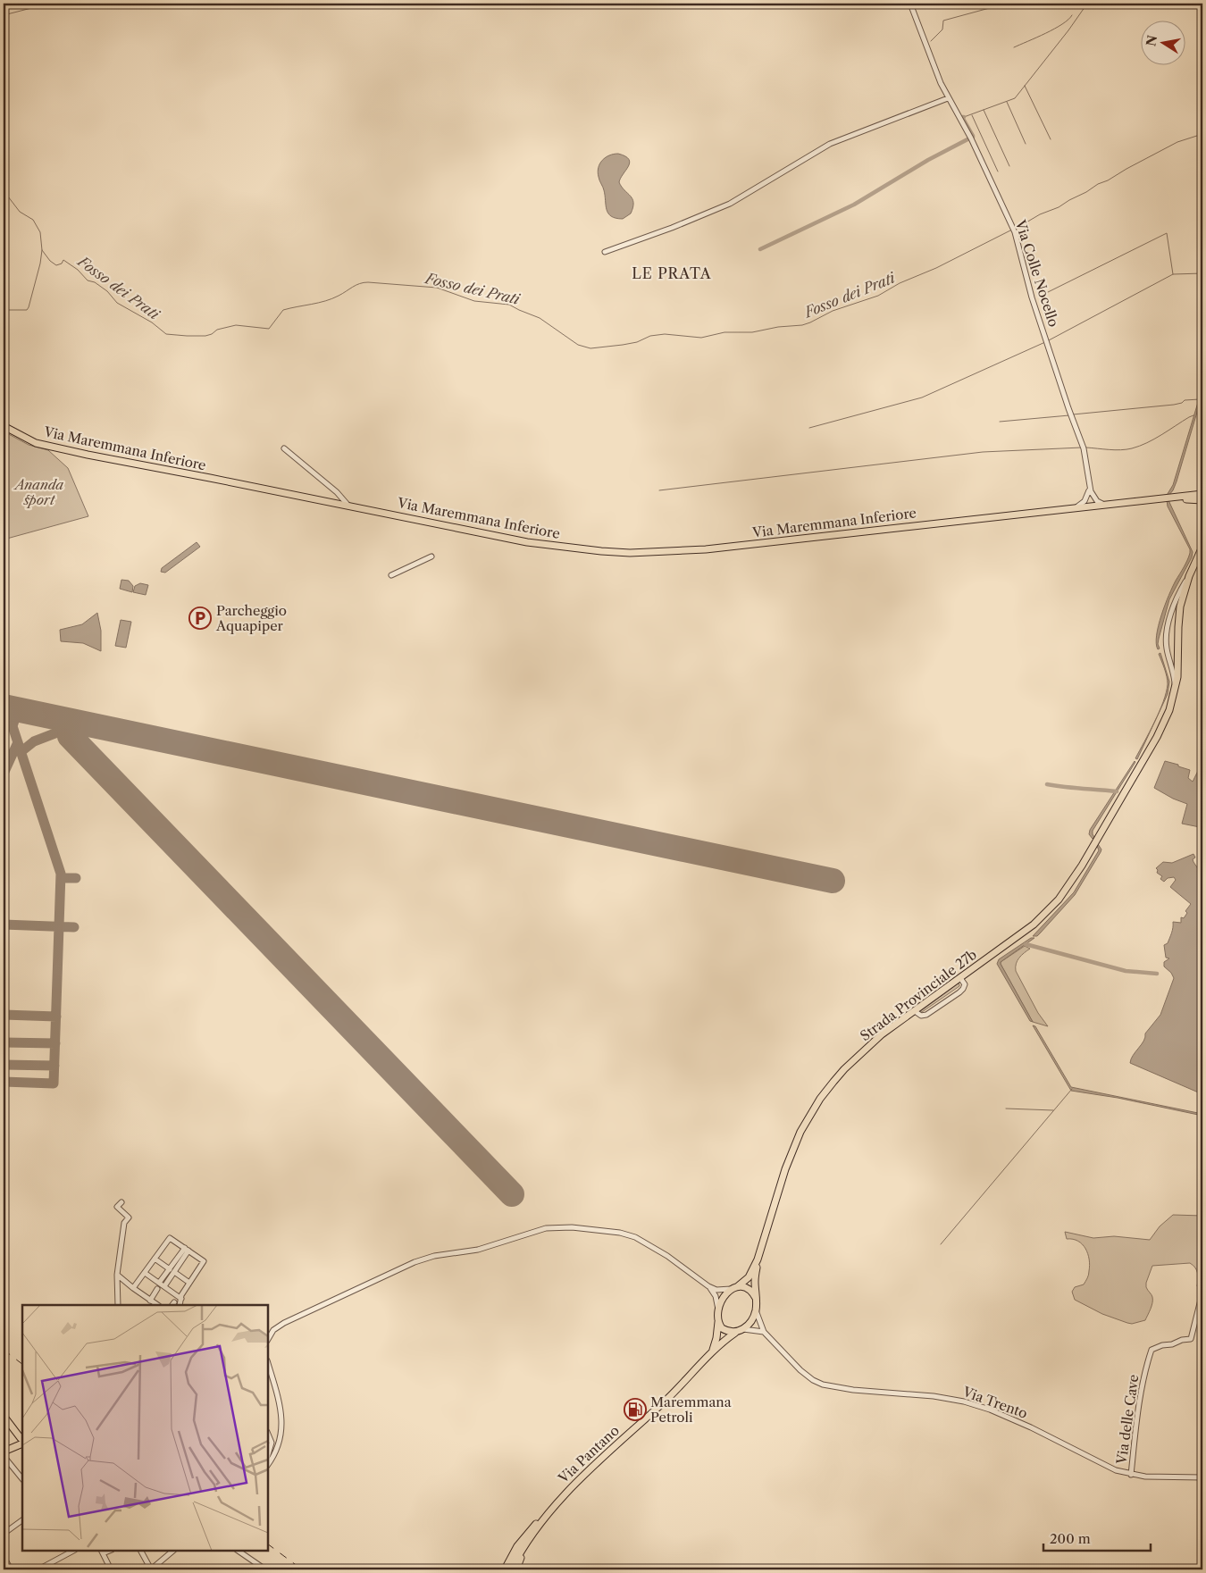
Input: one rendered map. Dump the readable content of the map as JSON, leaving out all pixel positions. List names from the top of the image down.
{
  "streets": {
    "main road": ["Via Maremmana Inferiore", "Strada Provinciale 27b", "Via Pantano"],
    "street": ["Via Colle Nocello", "Via Trento", "Via delle Cave"]
  },
  "crossings": [
    ["Via Colle Nocello", "Via Maremmana Inferiore"],
    ["Via Trento", "Via delle Cave"]
  ],
  "districts": ["LE PRATA"],
  "water": ["Fosso dei Prati"],
  "parks": ["Ananda sport"],
  "places": {
    "parking": ["Parcheggio Aquapiper"],
    "fuel station": ["Maremmana Petroli"]
  },
  "scale_bar": "200 m",
  "north": "left"
}
